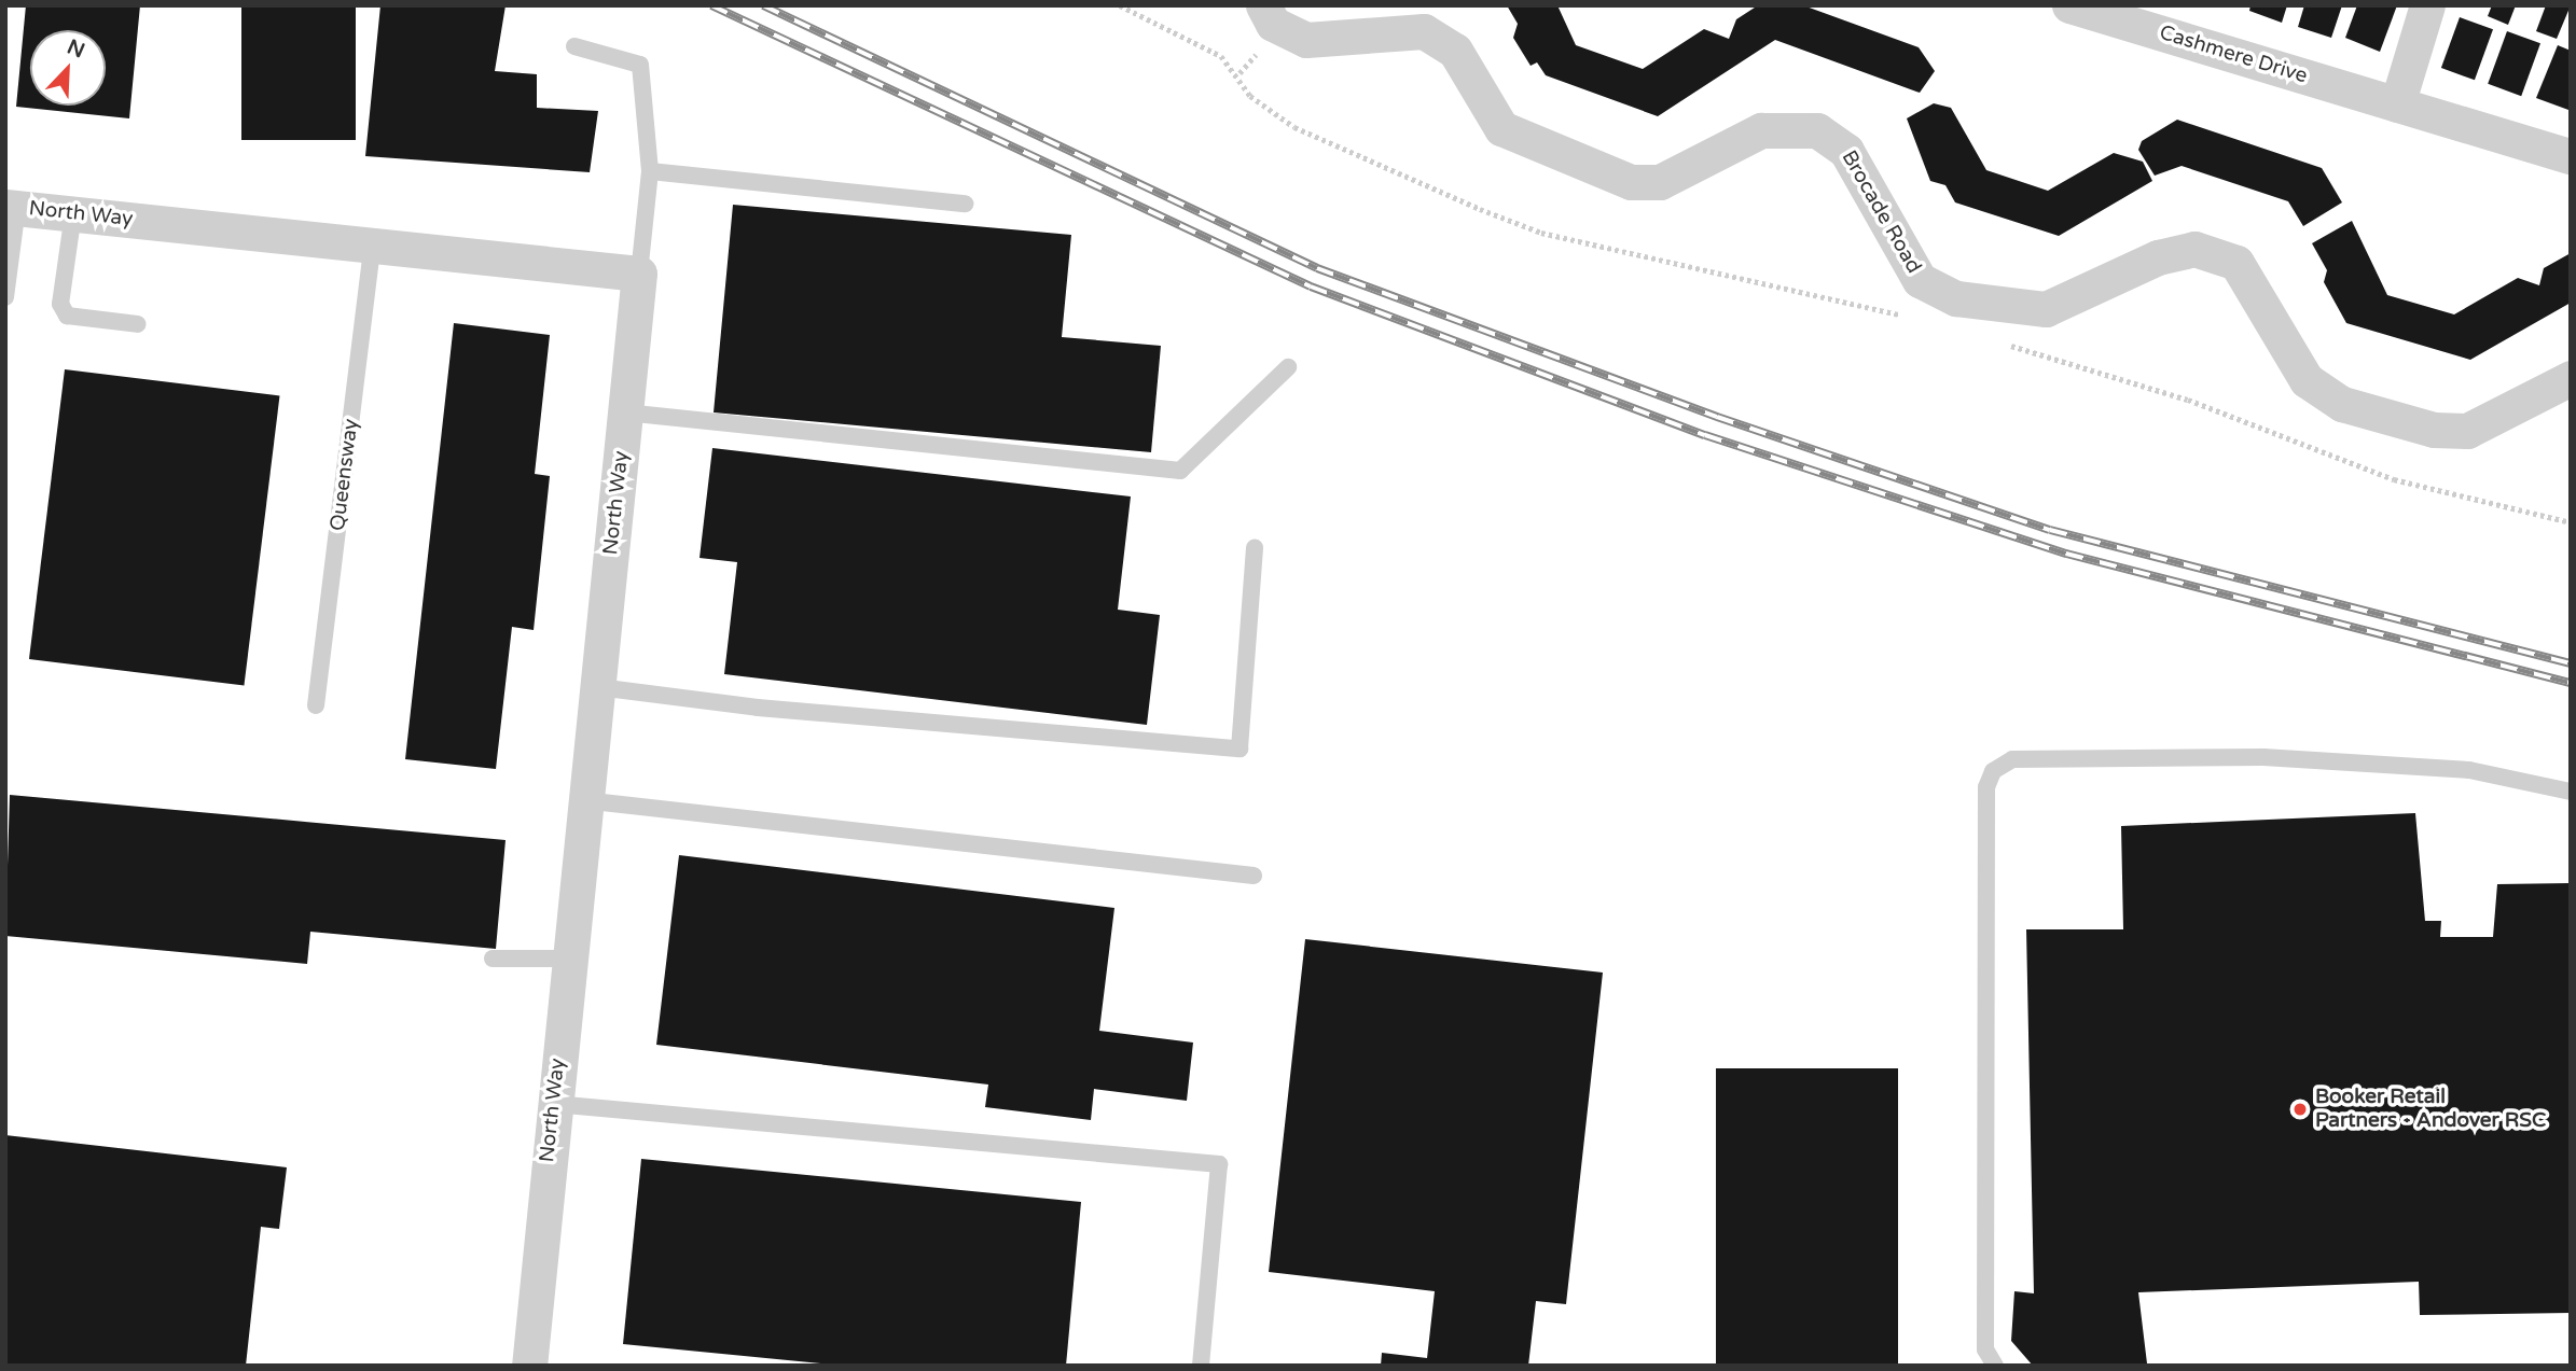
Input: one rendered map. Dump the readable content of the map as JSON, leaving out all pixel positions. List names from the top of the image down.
{
  "streets": {
    "street": ["Cashmere Drive", "Brocade Road", "North Way"],
    "lane": ["Queensway"]
  },
  "crossings": [
    ["North Way", "Queensway"]
  ],
  "places": ["Booker Retail Partners - Andover RSC"],
  "north": "top right"
}
